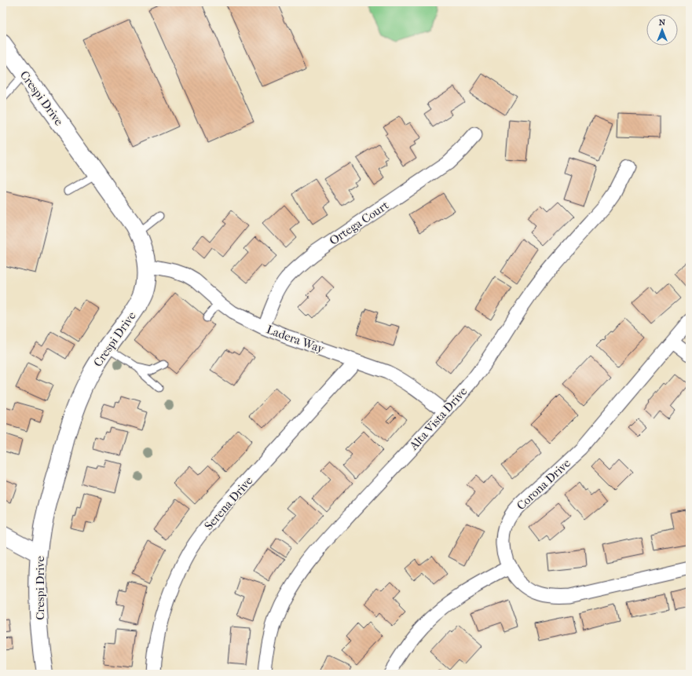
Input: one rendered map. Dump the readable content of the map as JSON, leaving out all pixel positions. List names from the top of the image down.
{
  "streets": {
    "street": [
      "Crespi Drive",
      "Ortega Court",
      "Ladera Way",
      "Alta Vista Drive",
      "Corona Drive",
      "Serena Drive"
    ]
  },
  "crossings": [
    ["Crespi Drive", "Ladera Way"],
    ["Ortega Court", "Ladera Way"],
    ["Ladera Way", "Alta Vista Drive"],
    ["Ladera Way", "Serena Drive"]
  ],
  "north": "top"
}
